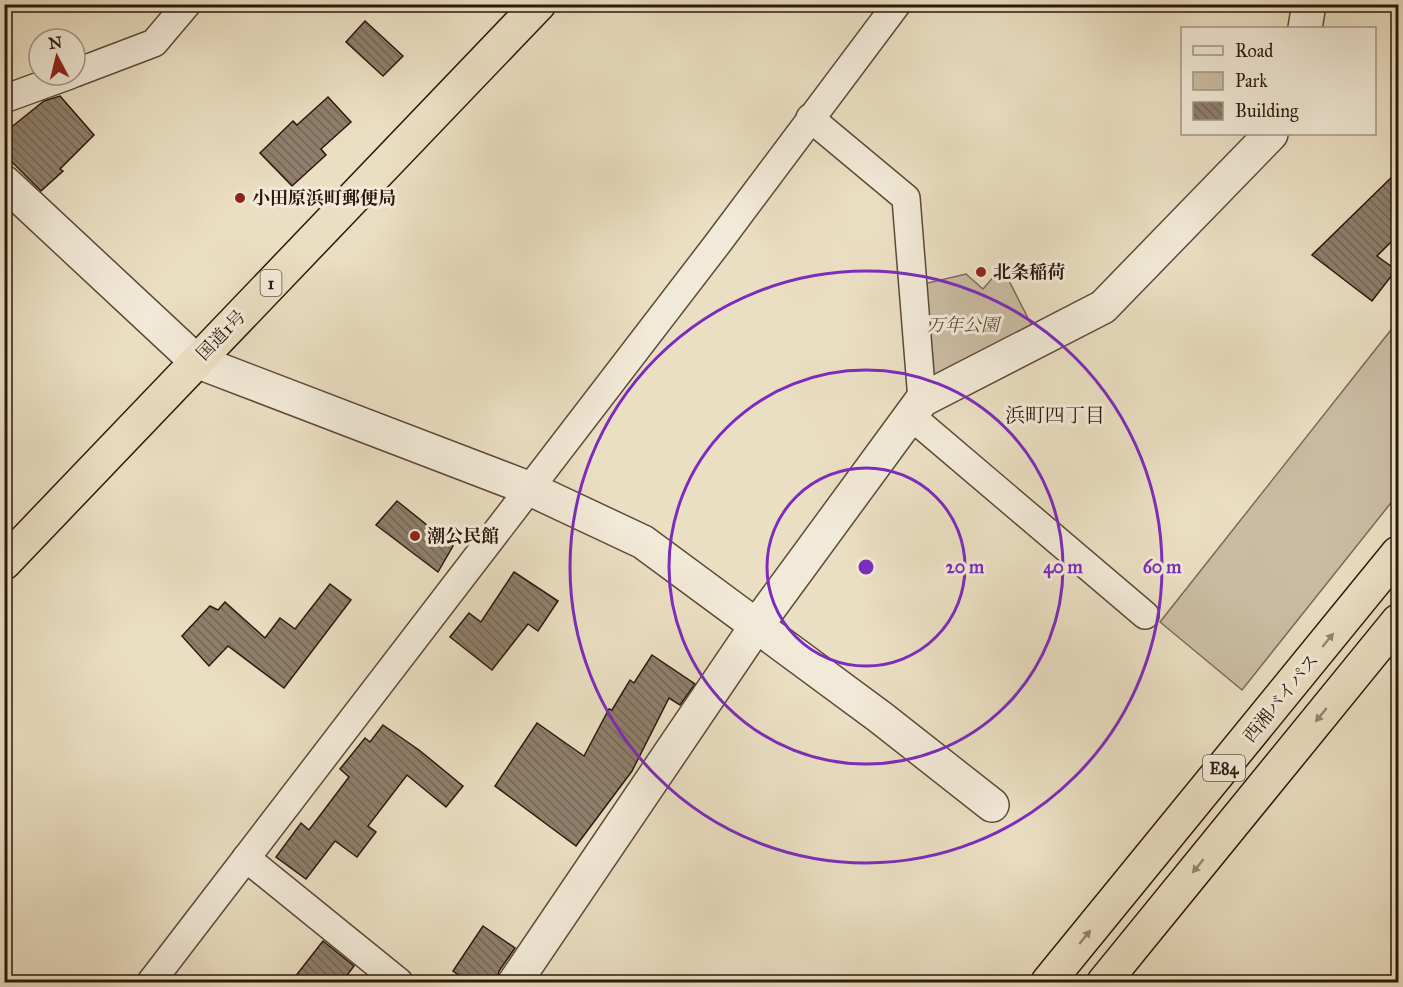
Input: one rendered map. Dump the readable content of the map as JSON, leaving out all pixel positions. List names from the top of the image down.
{
  "streets": {
    "highway": [
      "1",
      "国道1号",
      "西湘バイパス",
      "E84"
    ]
  },
  "districts": ["浜町四丁目"],
  "parks": ["万年公園"],
  "places": ["小田原浜町郵便局", "北条稲荷", "潮公民館"],
  "legend": ["Road", "Park", "Building"],
  "north": "top",
  "rings": ["20 m", "40 m", "60 m"]
}
